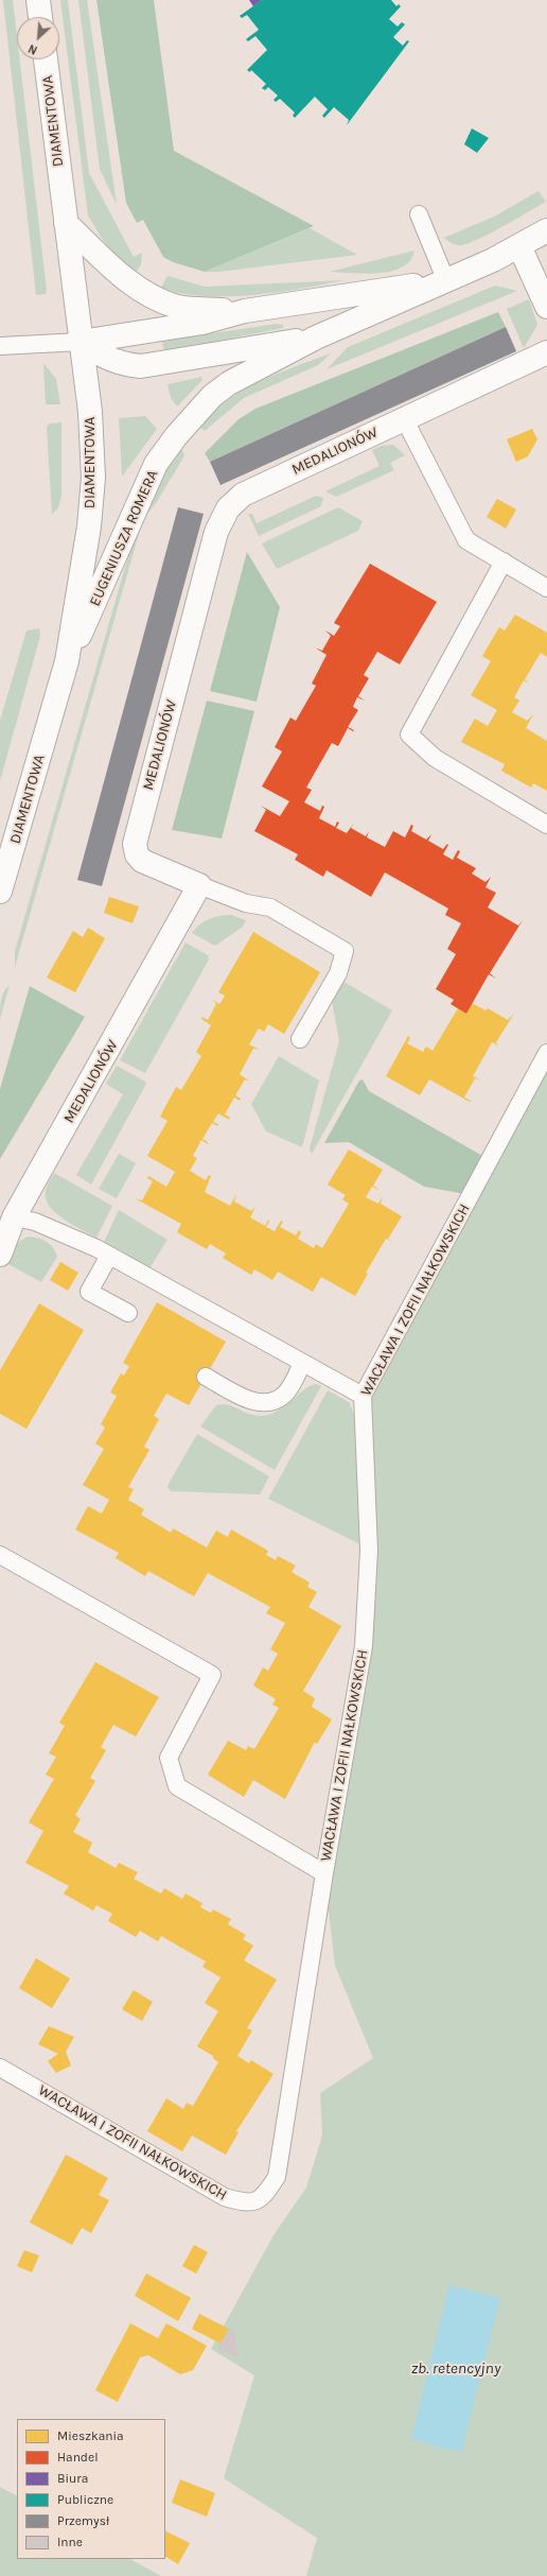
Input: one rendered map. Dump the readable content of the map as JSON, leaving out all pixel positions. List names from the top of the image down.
{
  "streets": {
    "street": ["DIAMENTOWA", "MEDALIONÓW", "EUGENIUSZA ROMERA"],
    "lane": ["WACŁAWA I ZOFII NAŁKOWSKICH"]
  },
  "crossings": [
    ["DIAMENTOWA", "EUGENIUSZA ROMERA"]
  ],
  "water": ["zb. retencyjny"],
  "legend": [
    "Mieszkania",
    "Handel",
    "Biura",
    "Publiczne",
    "Przemysł",
    "Inne"
  ],
  "north": "bottom left"
}
